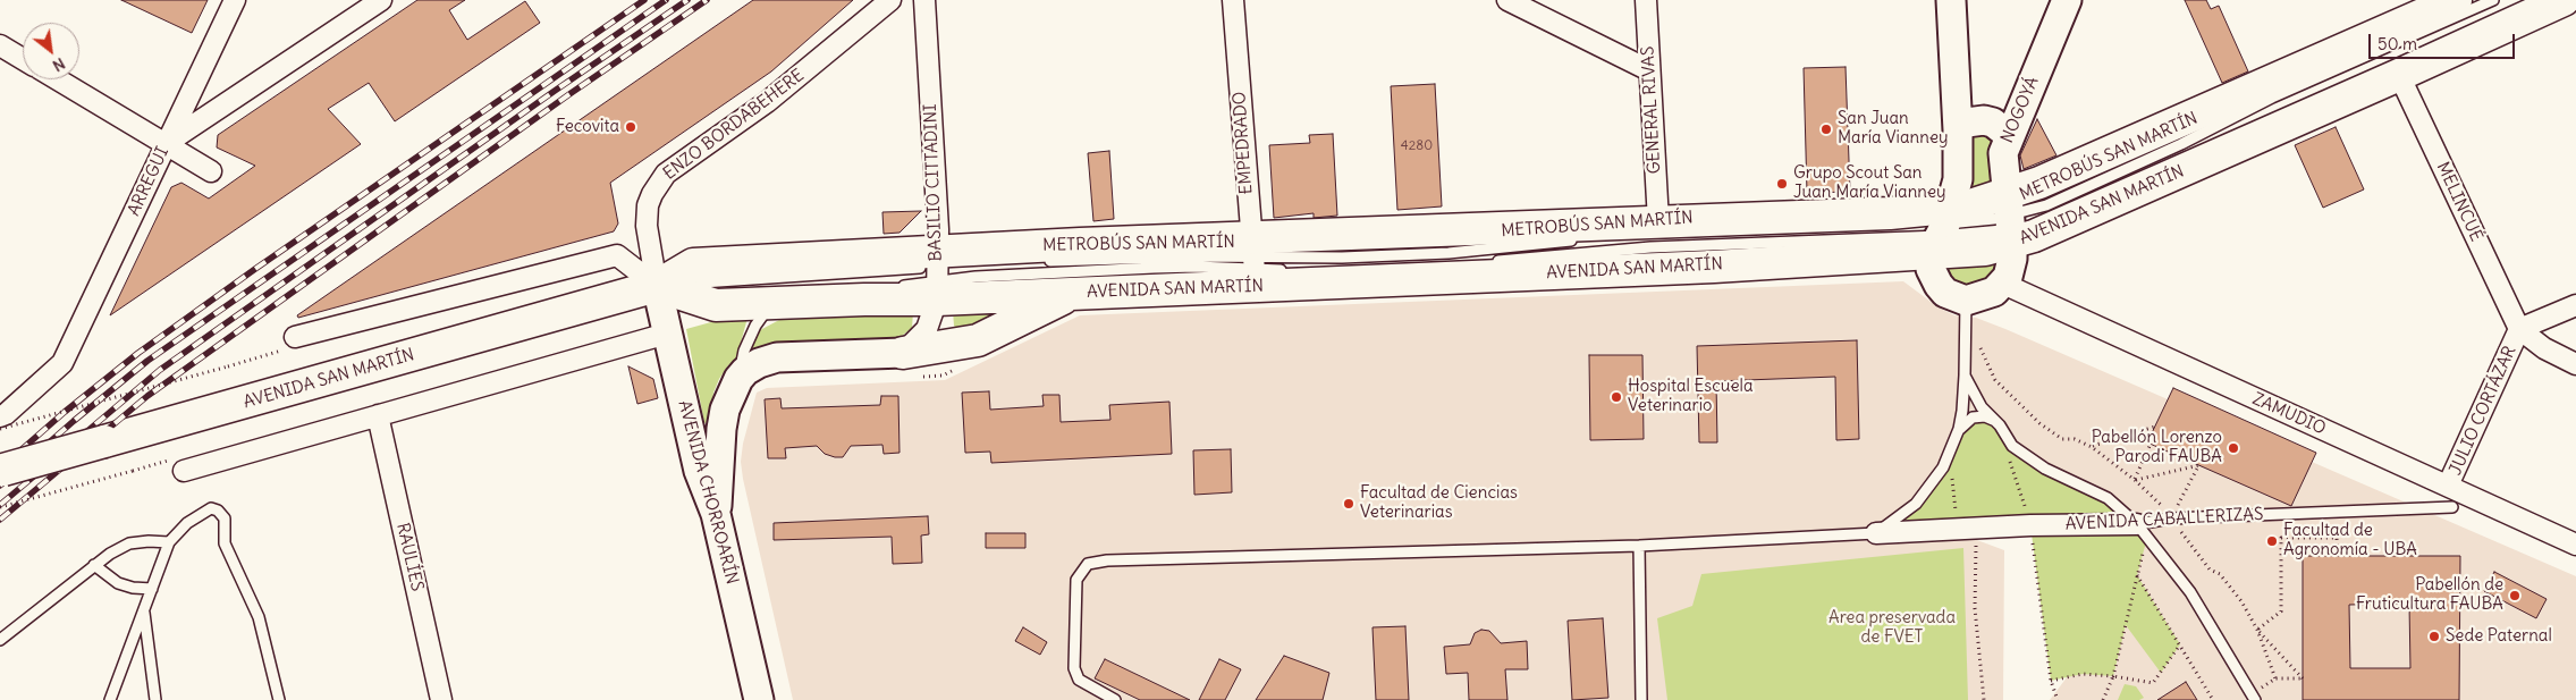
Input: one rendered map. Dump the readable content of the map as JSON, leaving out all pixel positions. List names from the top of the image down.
{
  "streets": {
    "main road": ["NOGOYÁ", "AVENIDA SAN MARTÍN", "AVENIDA CHORROARÍN"],
    "street": [
      "GENERAL RIVAS",
      "ENZO BORDABEHERE",
      "EMPEDRADO",
      "ARREGUI",
      "BASILIO CITTADINI",
      "MELINCUÉ",
      "JULIO CORTÁZAR",
      "ZAMUDIO",
      "AVENIDA CABALLERIZAS",
      "RAULÍES"
    ],
    "lane": ["METROBÚS SAN MARTÍN"]
  },
  "crossings": [
    ["GENERAL RIVAS", "AVENIDA SAN MARTÍN"],
    ["NOGOYÁ", "METROBÚS SAN MARTÍN"],
    ["NOGOYÁ", "AVENIDA SAN MARTÍN"],
    ["NOGOYÁ", "ZAMUDIO"],
    ["ENZO BORDABEHERE", "AVENIDA SAN MARTÍN"],
    ["ENZO BORDABEHERE", "AVENIDA CHORROARÍN"],
    ["EMPEDRADO", "METROBÚS SAN MARTÍN"],
    ["EMPEDRADO", "AVENIDA SAN MARTÍN"],
    ["METROBÚS SAN MARTÍN", "AVENIDA SAN MARTÍN"],
    ["BASILIO CITTADINI", "AVENIDA SAN MARTÍN"],
    ["MELINCUÉ", "AVENIDA SAN MARTÍN"],
    ["MELINCUÉ", "JULIO CORTÁZAR"],
    ["AVENIDA SAN MARTÍN", "AVENIDA CHORROARÍN"],
    ["JULIO CORTÁZAR", "ZAMUDIO"]
  ],
  "parks": ["Area preservada de FVET"],
  "places": [
    "Fecovita",
    "San Juan María Vianney",
    "Grupo Scout San Juan María Vianney",
    "Hospital Escuela Veterinario",
    "Pabellón Lorenzo Parodi FAUBA",
    "Facultad de Ciencias Veterinarias",
    "Facultad de Agronomía - UBA",
    "Pabellón de Fruticultura FAUBA",
    "Sede Paternal"
  ],
  "house_numbers": ["4280"],
  "scale_bar": "50 m",
  "north": "bottom right"
}
